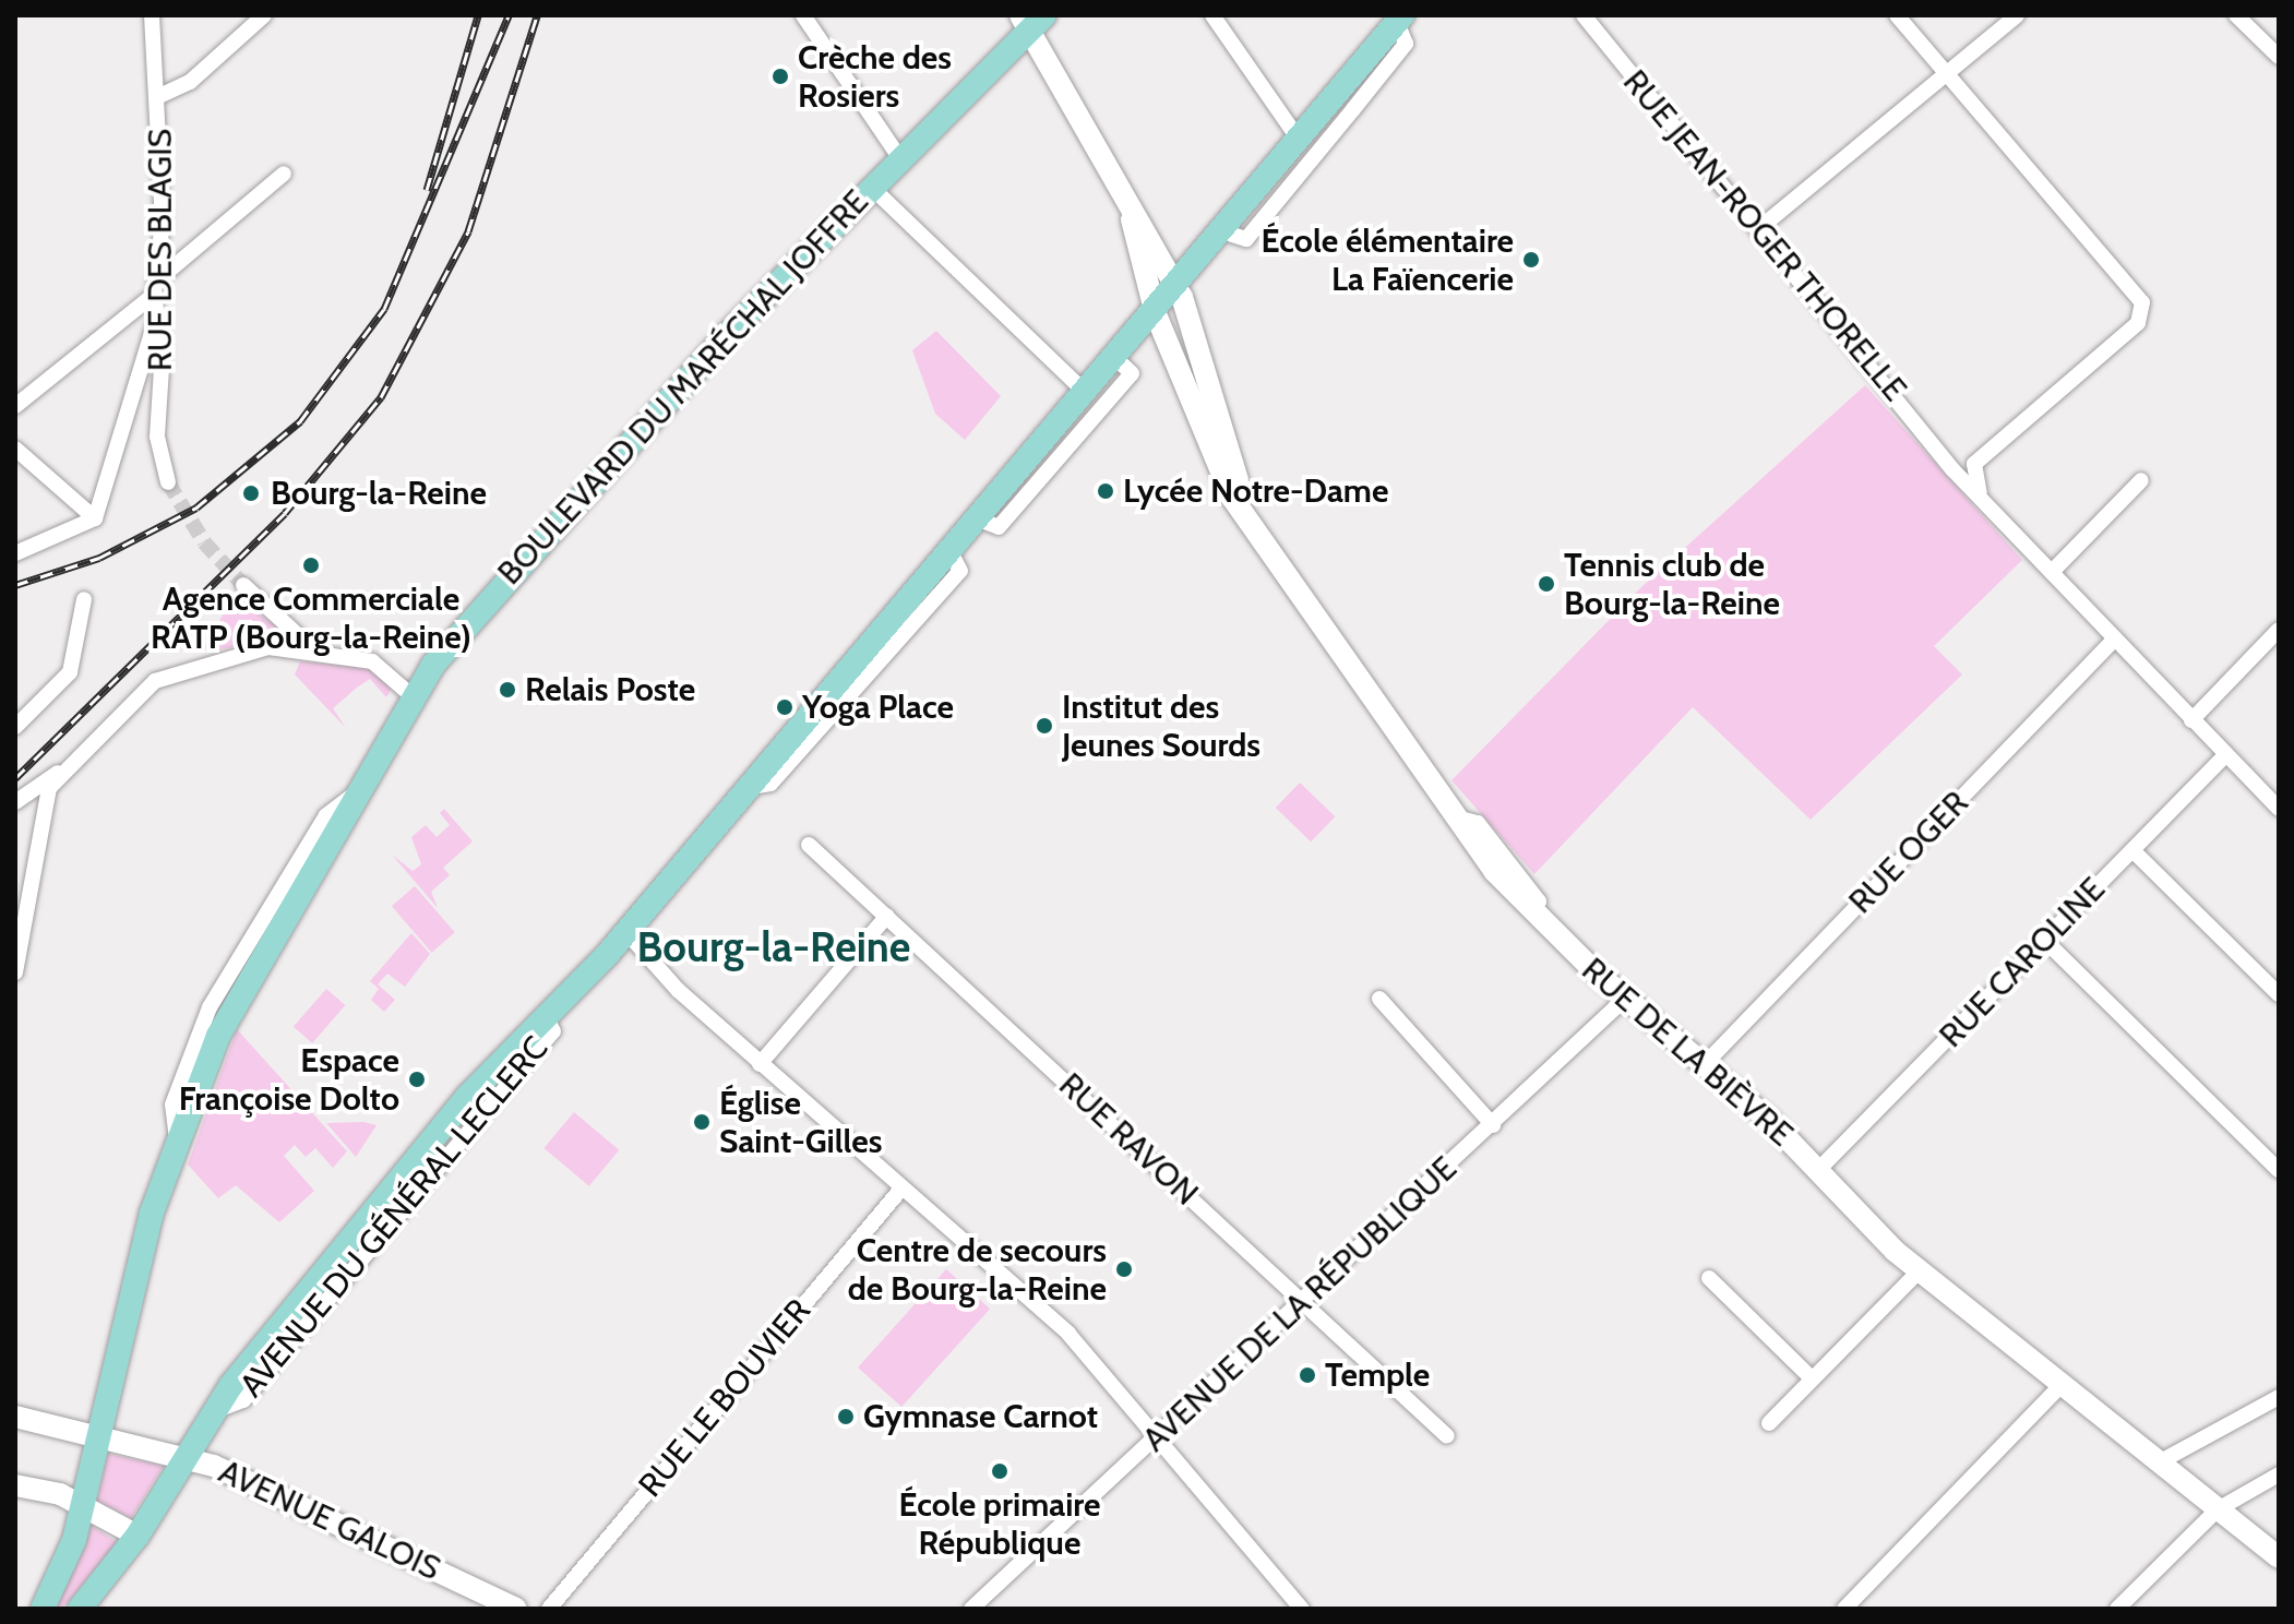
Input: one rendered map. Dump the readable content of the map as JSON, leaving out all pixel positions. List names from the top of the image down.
{
  "streets": {
    "main road": [
      "BOULEVARD DU MARÉCHAL JOFFRE",
      "RUE DE LA BIÈVRE",
      "AVENUE DU GÉNÉRAL LECLERC",
      "AVENUE GALOIS"
    ],
    "street": [
      "RUE JEAN-ROGER THORELLE",
      "RUE DES BLAGIS",
      "RUE OGER",
      "RUE CAROLINE",
      "RUE RAVON",
      "AVENUE DE LA RÉPUBLIQUE",
      "RUE LE BOUVIER"
    ]
  },
  "crossings": [
    ["RUE JEAN-ROGER THORELLE", "RUE OGER"],
    ["RUE JEAN-ROGER THORELLE", "RUE CAROLINE"],
    ["BOULEVARD DU MARÉCHAL JOFFRE", "AVENUE GALOIS"],
    ["RUE OGER", "RUE DE LA BIÈVRE"],
    ["RUE CAROLINE", "RUE DE LA BIÈVRE"],
    ["RUE DE LA BIÈVRE", "AVENUE DU GÉNÉRAL LECLERC"],
    ["RUE DE LA BIÈVRE", "AVENUE DE LA RÉPUBLIQUE"],
    ["RUE RAVON", "AVENUE DE LA RÉPUBLIQUE"],
    ["AVENUE DU GÉNÉRAL LECLERC", "AVENUE GALOIS"]
  ],
  "districts": ["Bourg-la-Reine"],
  "places": [
    "Crèche des Rosiers",
    "École élémentaire La Faïencerie",
    "Lycée Notre-Dame",
    "Bourg-la-Reine",
    "Agence Commerciale RATP (Bourg-la-Reine)",
    "Tennis club de Bourg-la-Reine",
    "Relais Poste",
    "Yoga Place",
    "Institut des Jeunes Sourds",
    "Espace Françoise Dolto",
    "Église Saint-Gilles",
    "Centre de secours de Bourg-la-Reine",
    "Temple",
    "Gymnase Carnot",
    "École primaire République"
  ]
}
